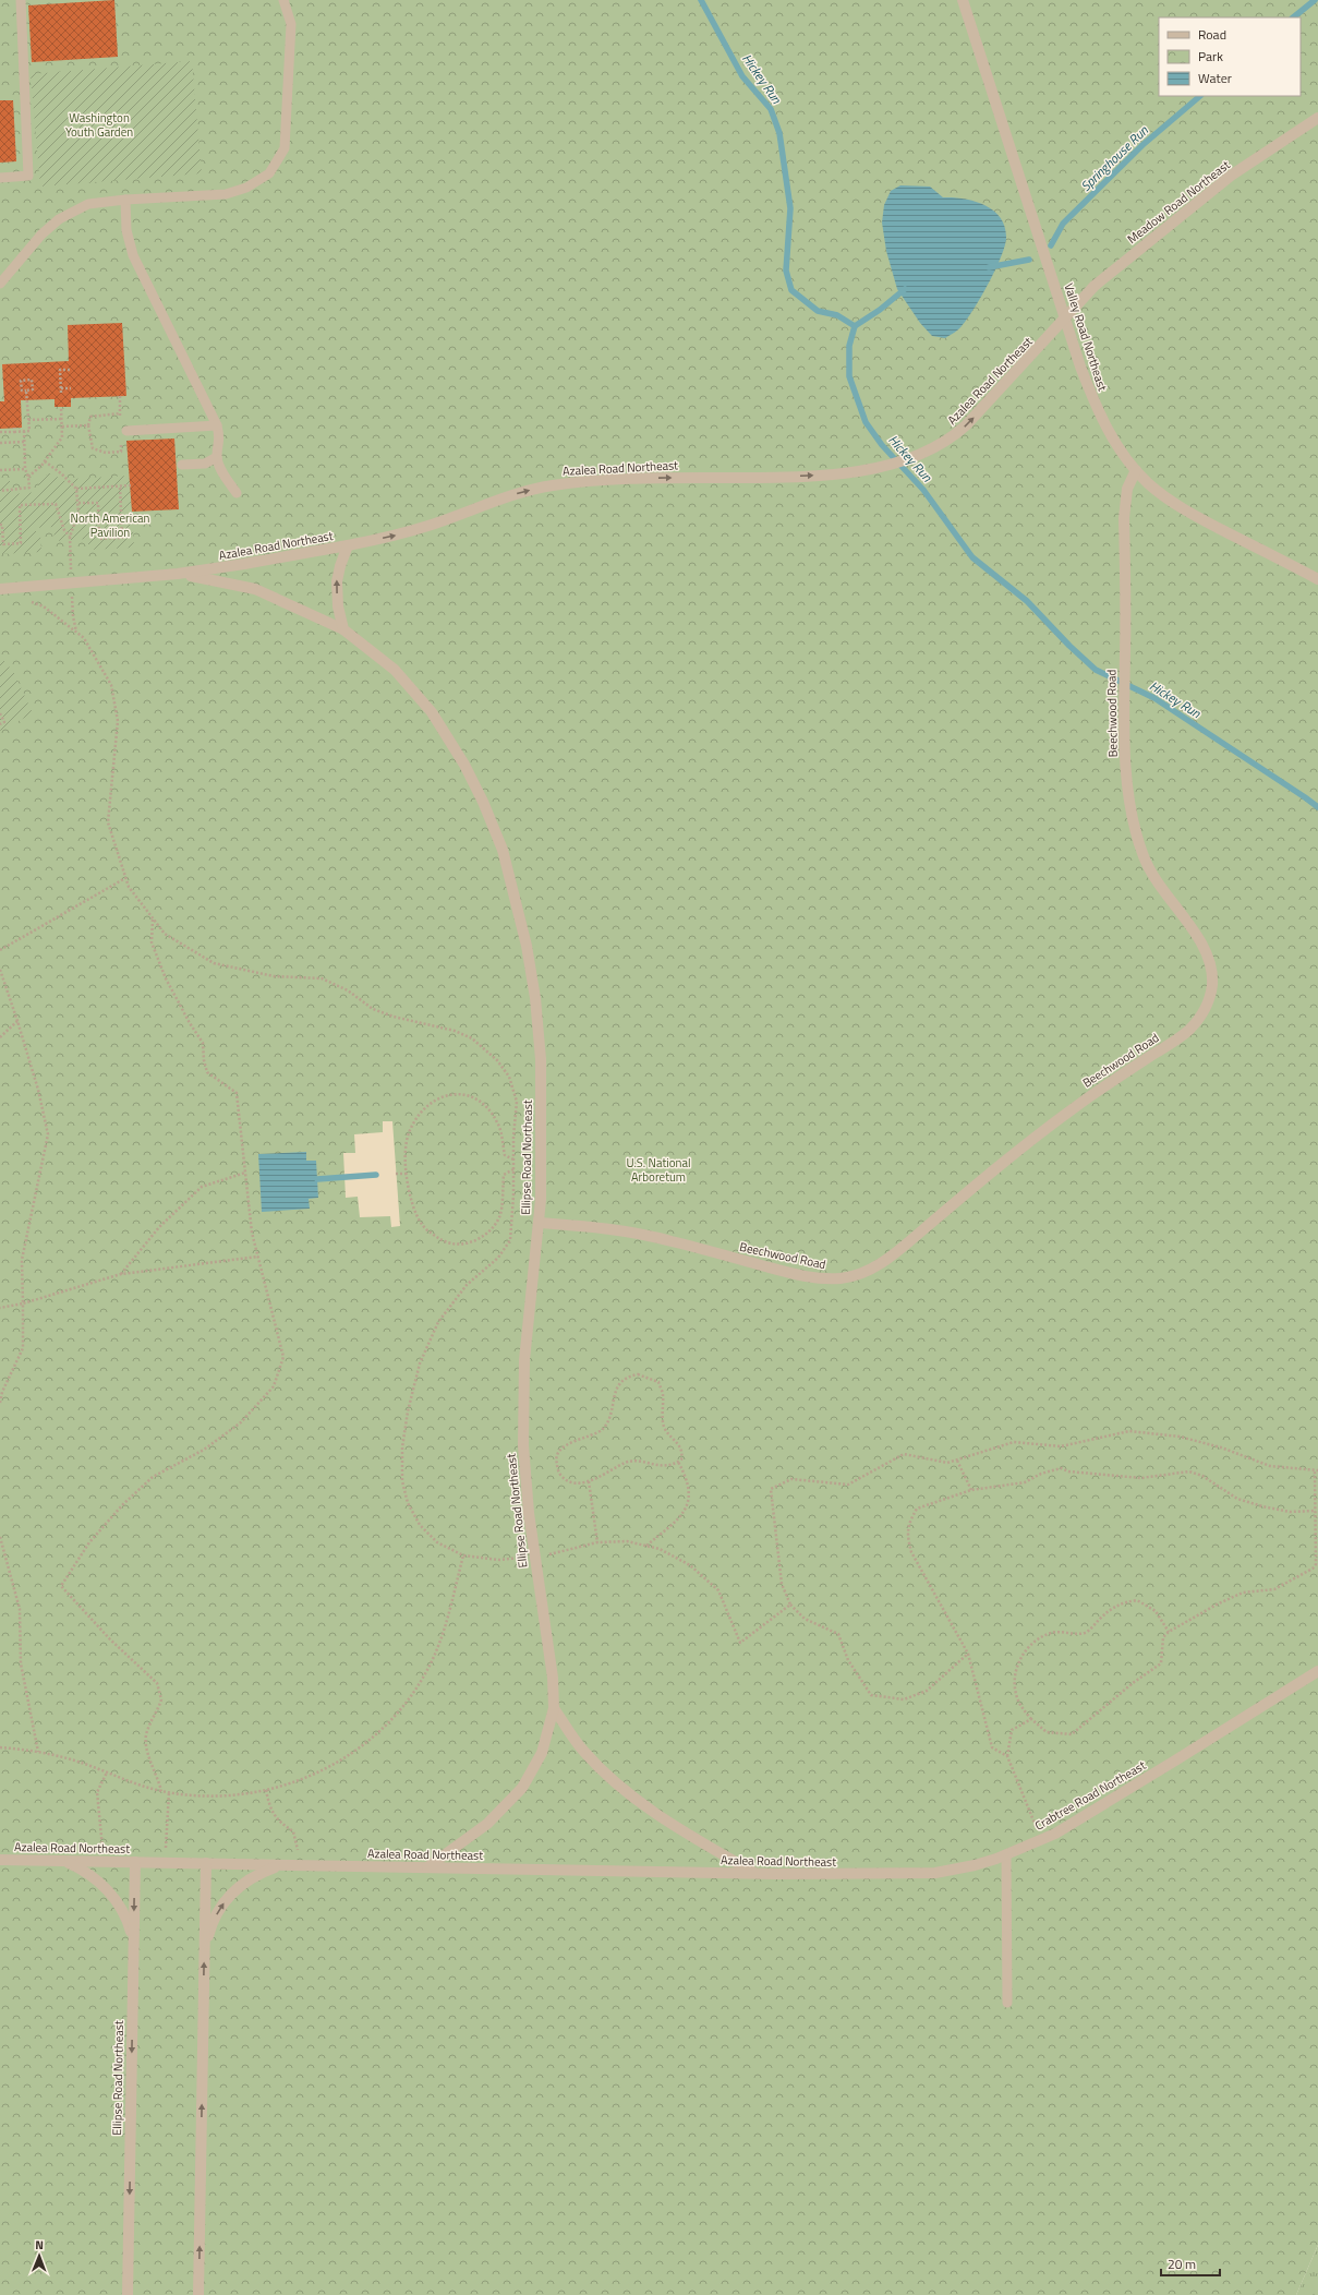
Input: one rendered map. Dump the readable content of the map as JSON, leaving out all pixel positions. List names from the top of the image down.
{
  "streets": {
    "street": [
      "Meadow Road Northeast",
      "Valley Road Northeast",
      "Azalea Road Northeast",
      "Beechwood Road",
      "Ellipse Road Northeast",
      "Crabtree Road Northeast"
    ]
  },
  "crossings": [
    ["Meadow Road Northeast", "Valley Road Northeast"],
    ["Meadow Road Northeast", "Azalea Road Northeast"],
    ["Valley Road Northeast", "Azalea Road Northeast"],
    ["Valley Road Northeast", "Beechwood Road"],
    ["Azalea Road Northeast", "Ellipse Road Northeast"],
    ["Azalea Road Northeast", "Crabtree Road Northeast"],
    ["Beechwood Road", "Ellipse Road Northeast"]
  ],
  "one_way": ["Azalea Road Northeast"],
  "water": ["Hickey Run", "Springhouse Run"],
  "parks": ["Washington Youth Garden", "North American Pavilion", "U.S. National Arboretum"],
  "legend": ["Road", "Park", "Water"],
  "scale_bar": "20 m",
  "north": "top"
}
